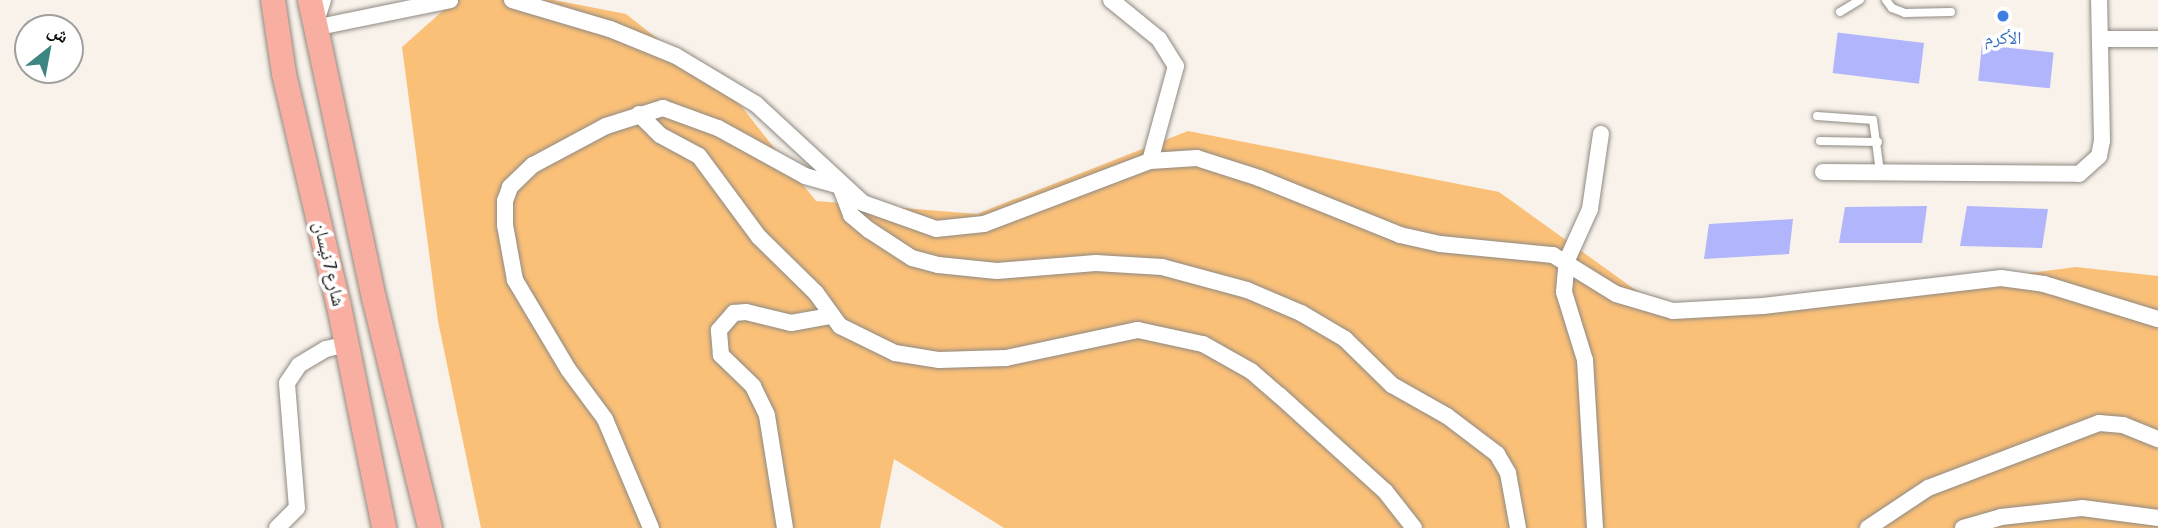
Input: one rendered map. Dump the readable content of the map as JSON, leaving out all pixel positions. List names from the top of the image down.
{
  "streets": {
    "main road": ["شارع 7 نيسان"]
  },
  "places": ["الأكرم"],
  "north": "top right"
}
